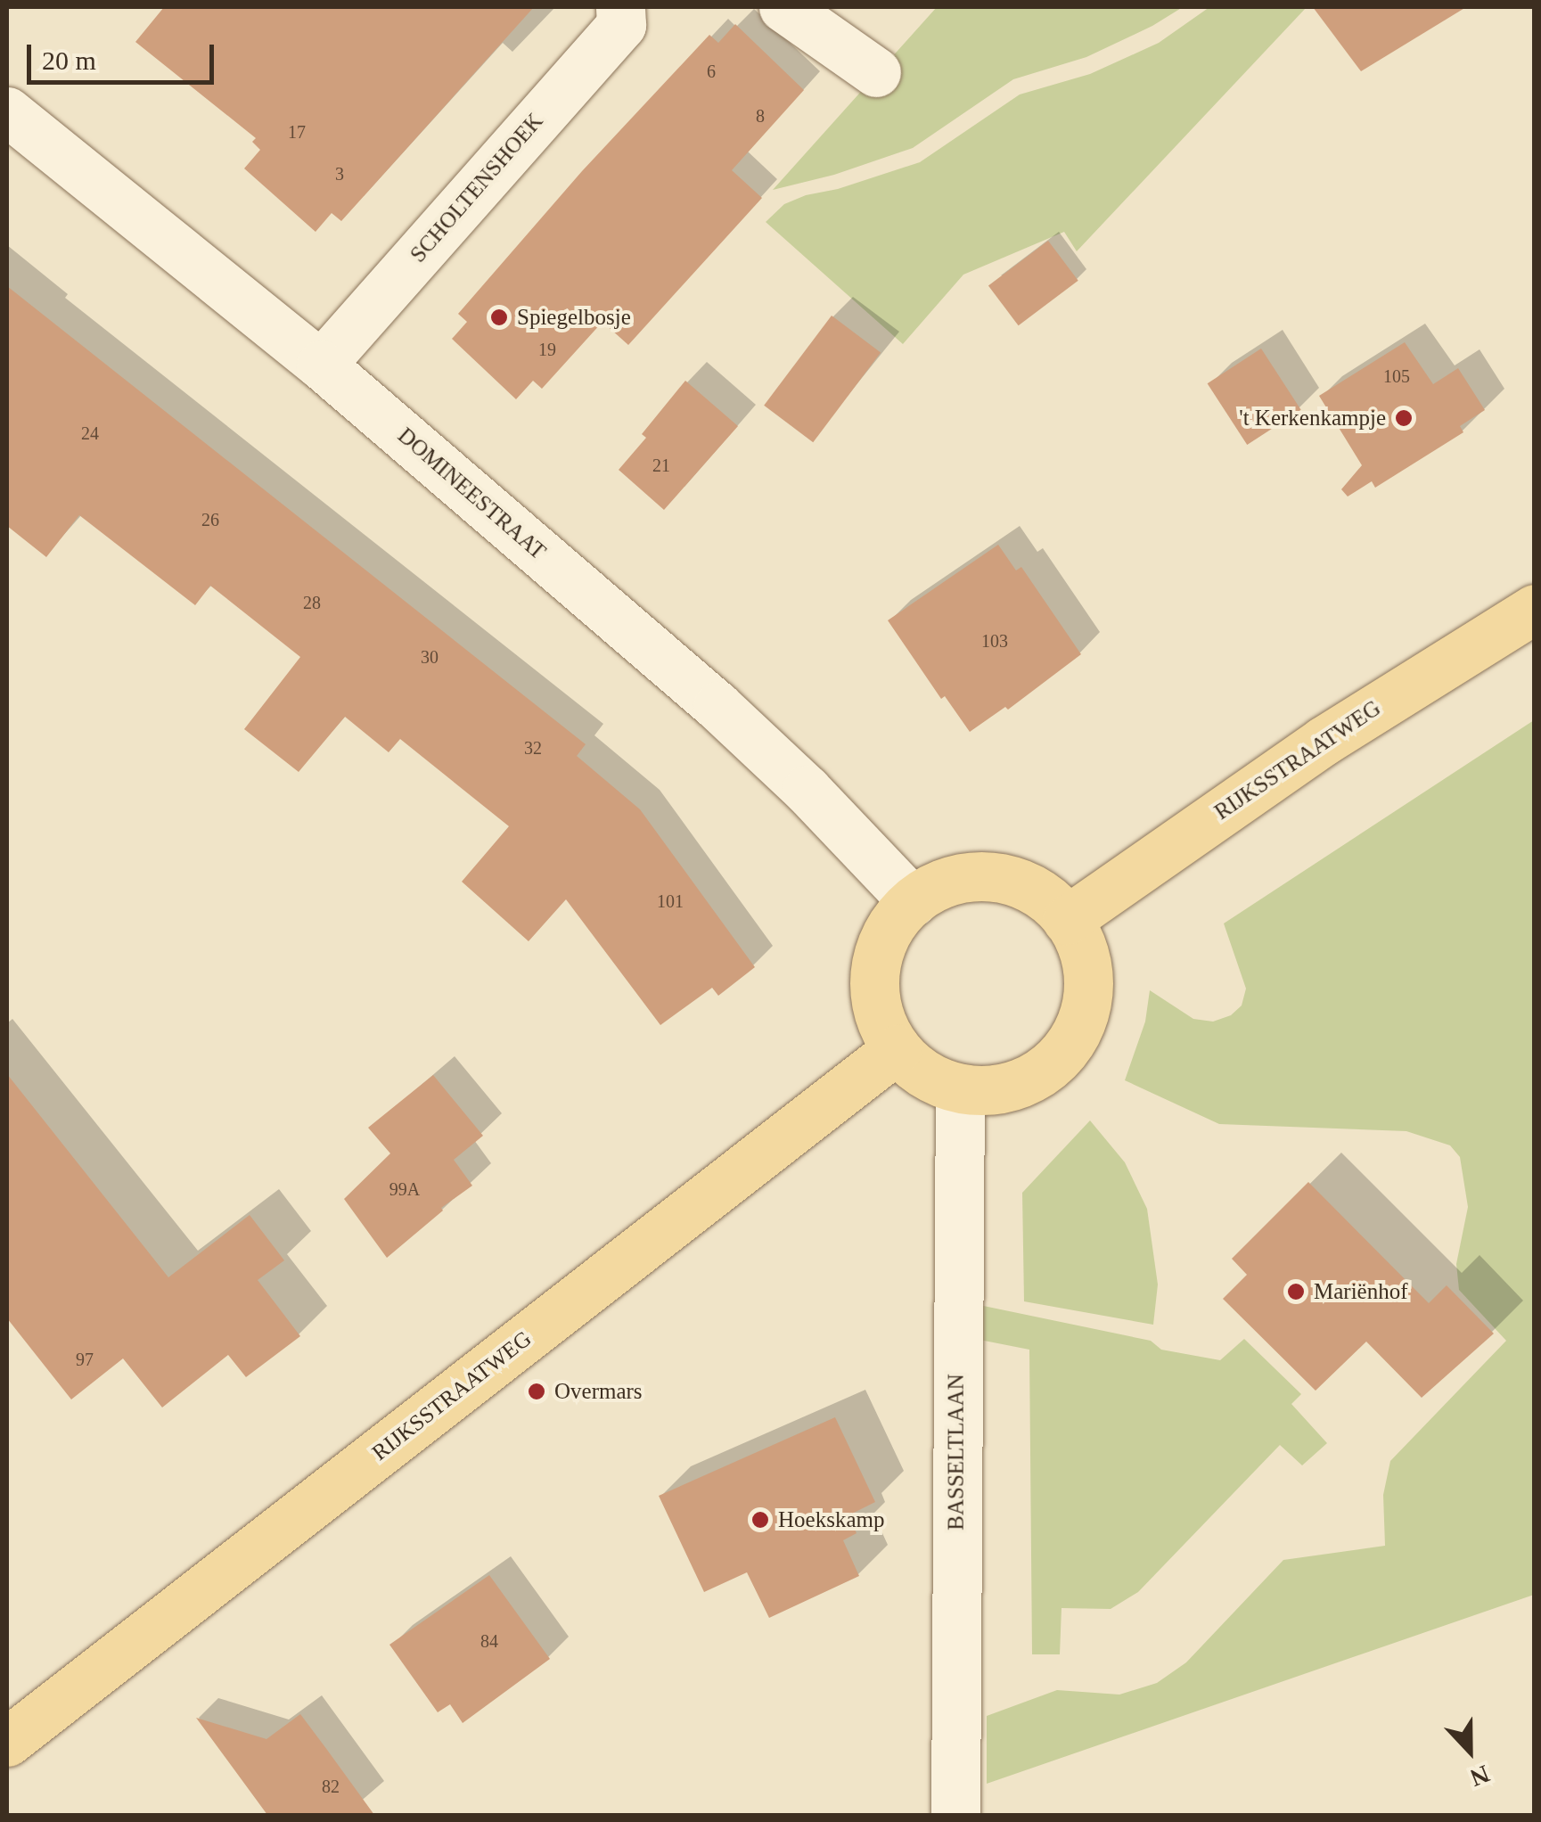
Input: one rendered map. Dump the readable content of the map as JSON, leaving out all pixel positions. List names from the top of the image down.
{
  "streets": {
    "main road": ["RIJKSSTRAATWEG"],
    "street": ["SCHOLTENSHOEK", "DOMINEESTRAAT", "BASSELTLAAN"]
  },
  "crossings": [
    ["SCHOLTENSHOEK", "DOMINEESTRAAT"],
    ["DOMINEESTRAAT", "RIJKSSTRAATWEG"],
    ["DOMINEESTRAAT", "BASSELTLAAN"],
    ["RIJKSSTRAATWEG", "BASSELTLAAN"]
  ],
  "places": [
    "Spiegelbosje",
    "'t Kerkenkampje",
    "Mariënhof",
    "Overmars",
    "Hoekskamp"
  ],
  "house_numbers": [
    "6",
    "8",
    "17",
    "3",
    "19",
    "105",
    "24",
    "21",
    "26",
    "28",
    "103",
    "30",
    "32",
    "101",
    "99A",
    "97",
    "84",
    "82"
  ],
  "scale_bar": "20 m",
  "north": "bottom"
}
